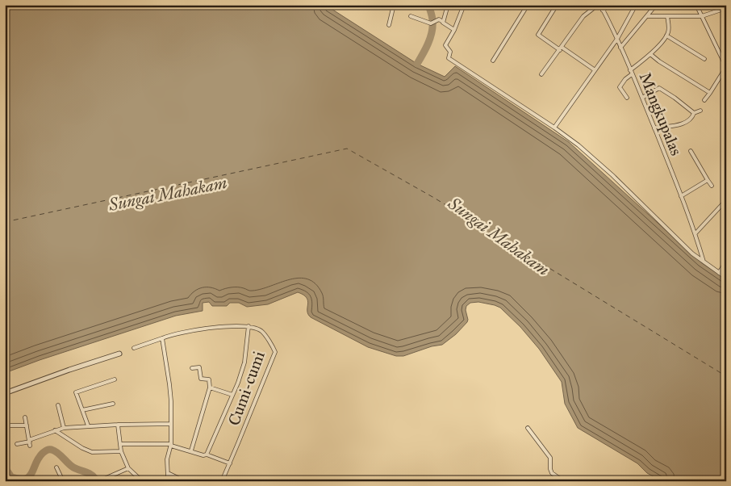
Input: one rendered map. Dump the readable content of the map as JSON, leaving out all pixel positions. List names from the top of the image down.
{
  "streets": {
    "street": ["Mangkupalas", "Cumi-cumi"]
  },
  "water": ["Sungai Mahakam"]
}
